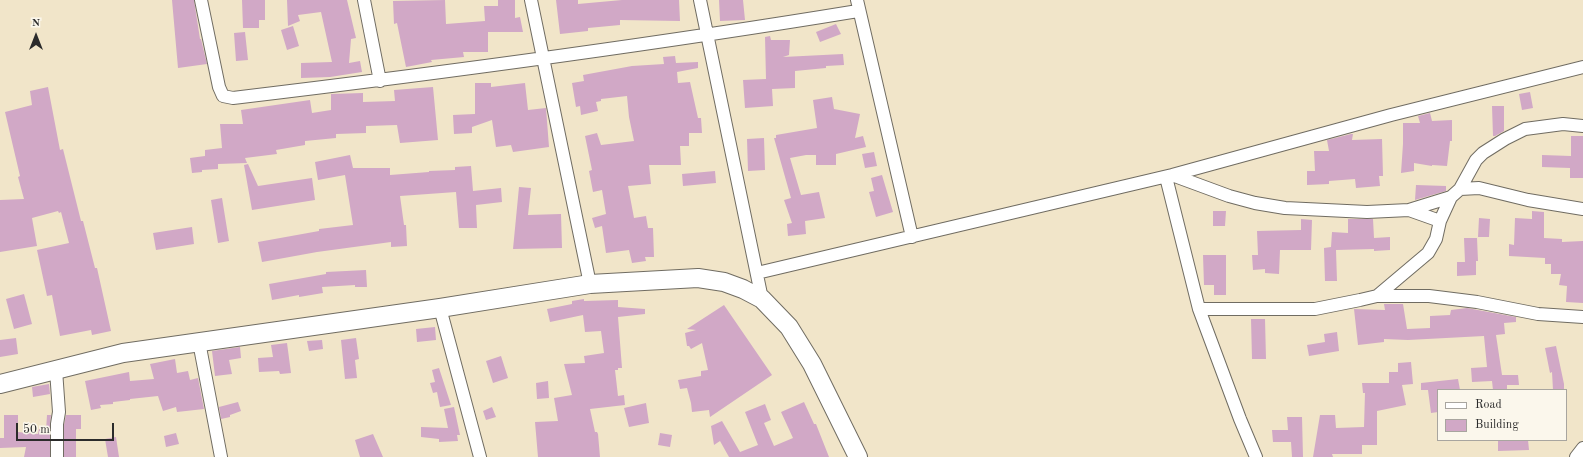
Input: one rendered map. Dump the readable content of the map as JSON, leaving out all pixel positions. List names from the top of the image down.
{
  "legend": ["Road", "Building"],
  "scale_bar": "50 m",
  "north": "top"
}
